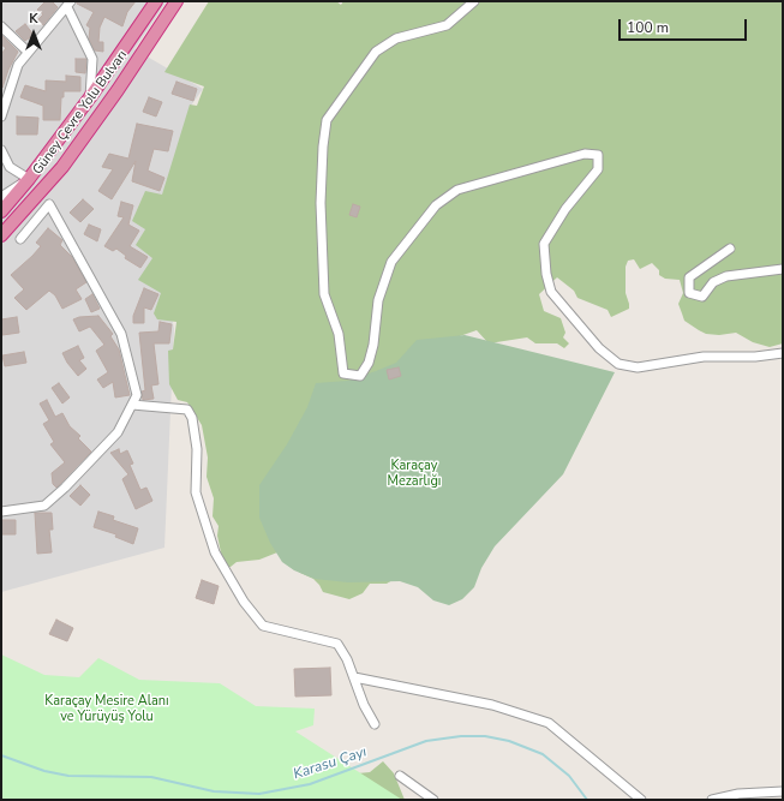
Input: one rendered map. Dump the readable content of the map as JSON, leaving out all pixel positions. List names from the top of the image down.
{
  "streets": {
    "highway": ["Güney Çevre Yolu Bulvarı"]
  },
  "water": ["Karasu Çayı"],
  "parks": ["Karaçay Mezarlığı", "Karaçay Mesire Alanı ve Yürüyüş Yolu"],
  "scale_bar": "100 m",
  "north": "top"
}
